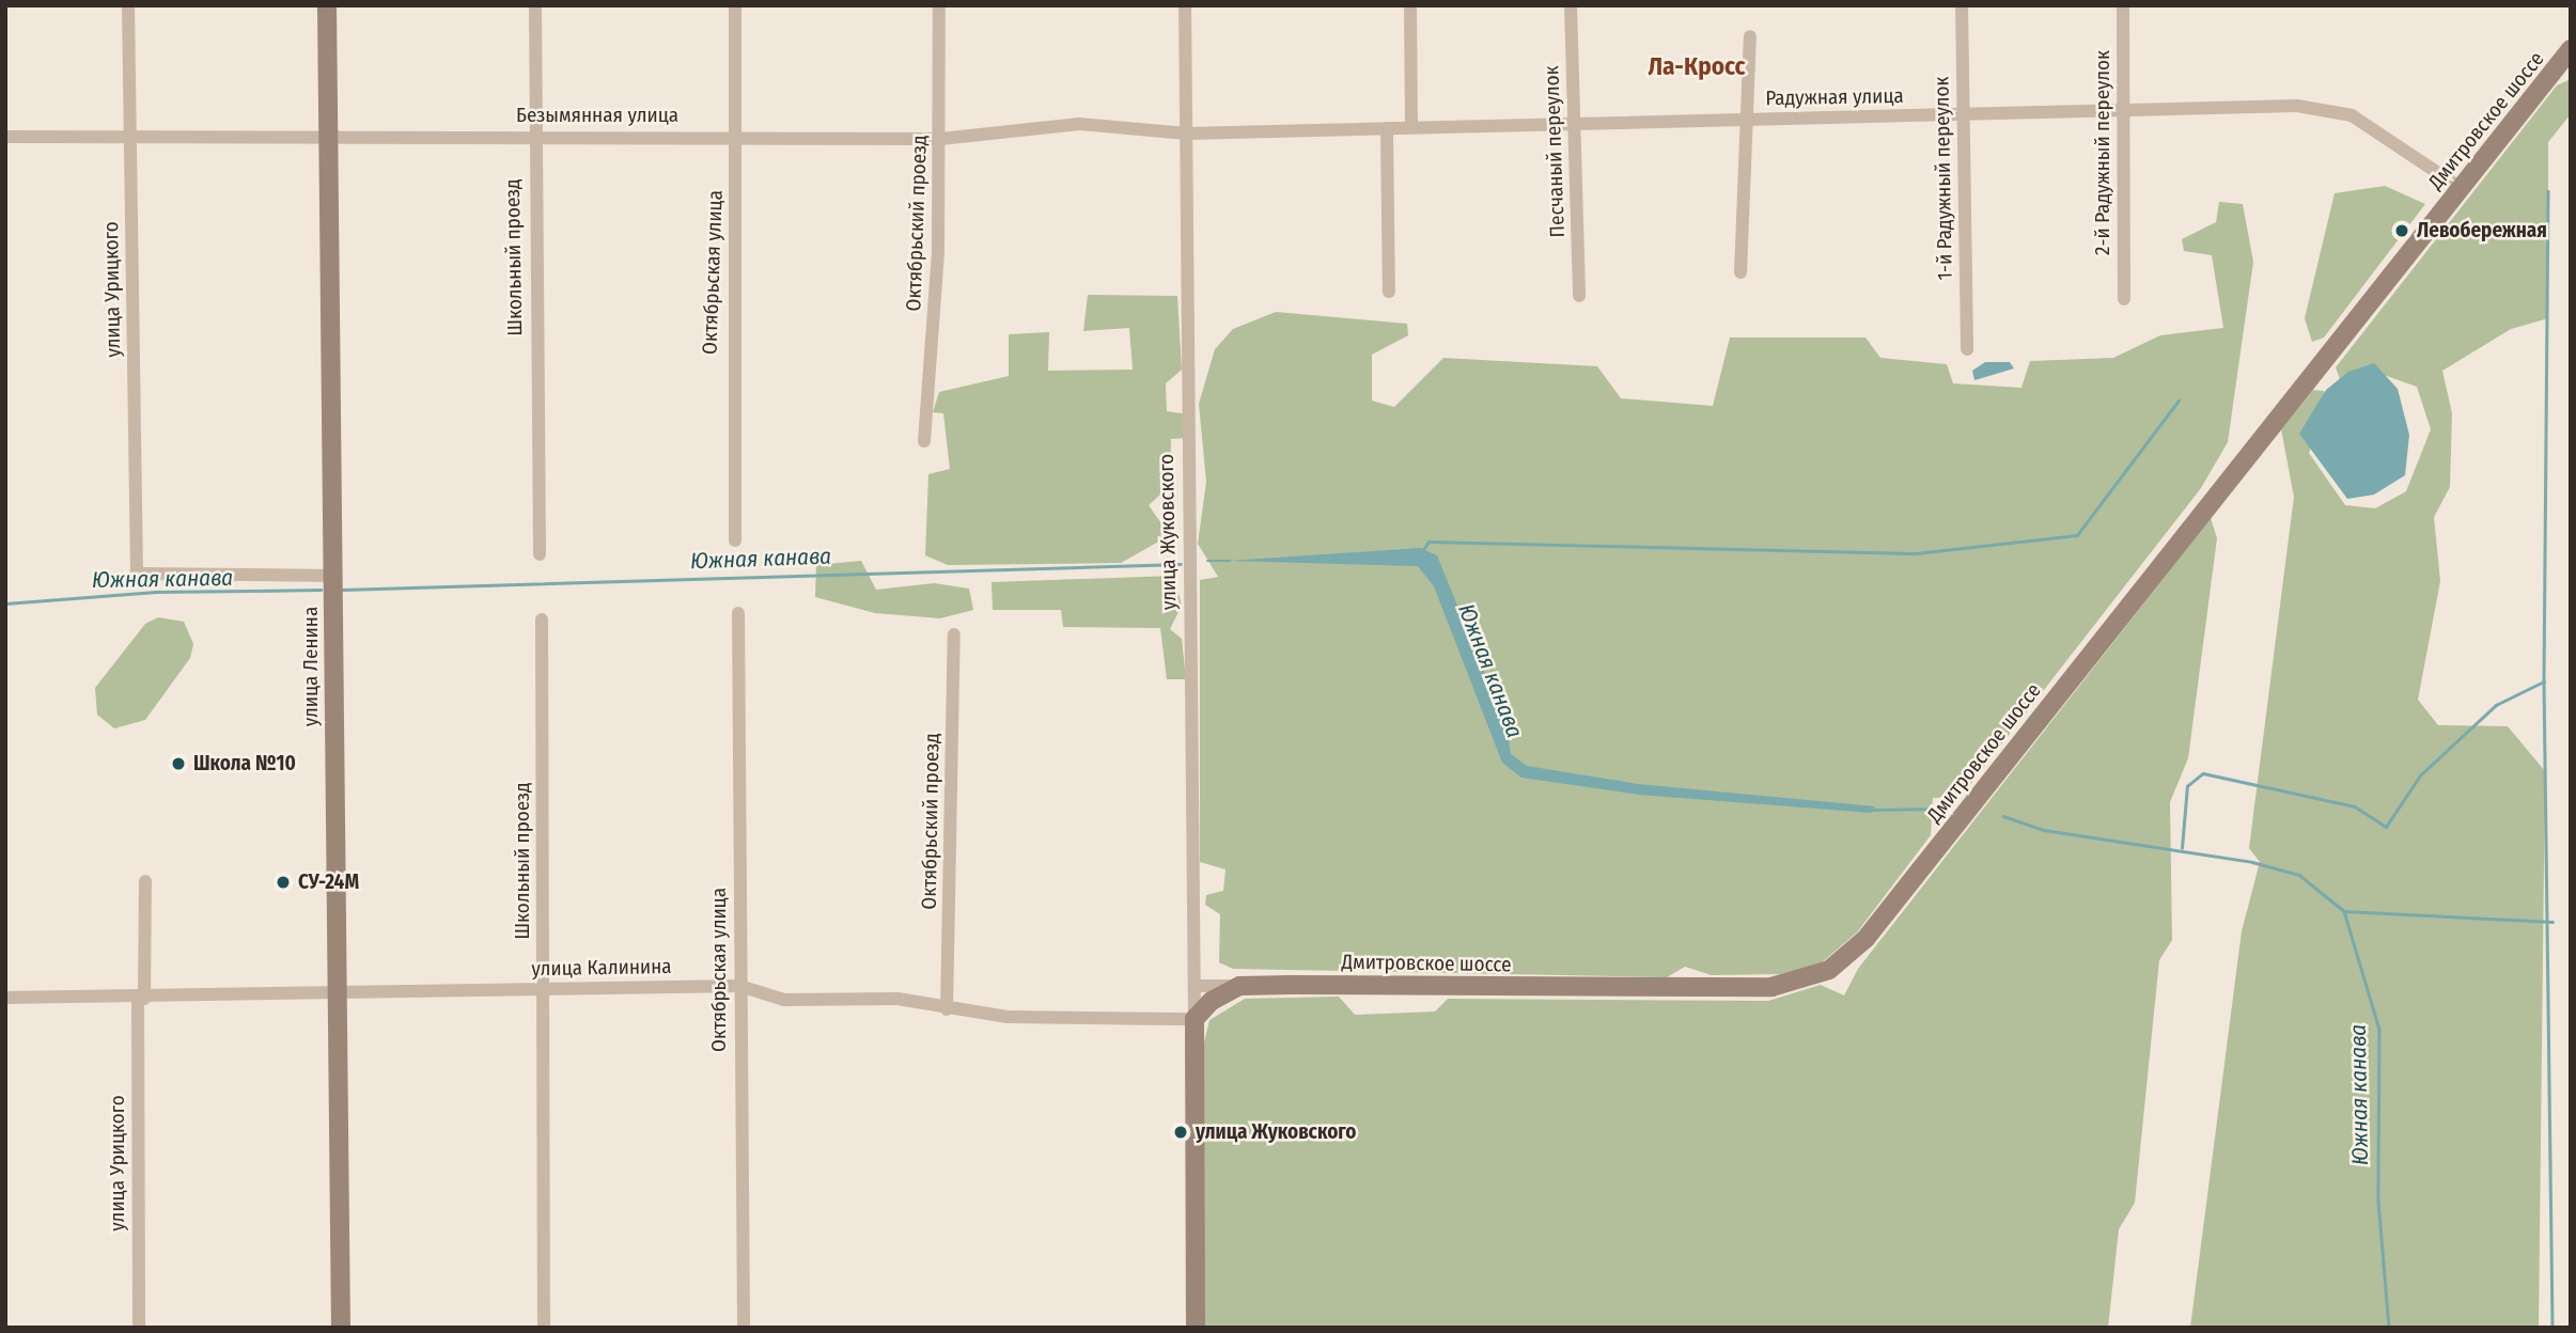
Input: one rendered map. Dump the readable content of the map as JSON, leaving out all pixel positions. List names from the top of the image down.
{
  "streets": {
    "street": [
      "Радужная улица",
      "Безымянная улица",
      "Дмитровское шоссе",
      "Песчаный переулок",
      "2-й Радужный переулок",
      "1-й Радужный переулок",
      "Октябрьский проезд",
      "Школьный проезд",
      "Октябрьская улица",
      "улица Урицкого",
      "улица Жуковского",
      "улица Ленина",
      "улица Калинина"
    ]
  },
  "crossings": [
    ["Радужная улица", "Безымянная улица"],
    ["Радужная улица", "Дмитровское шоссе"],
    ["Радужная улица", "Песчаный переулок"],
    ["Радужная улица", "2-й Радужный переулок"],
    ["Радужная улица", "1-й Радужный переулок"],
    ["Радужная улица", "улица Жуковского"],
    ["Безымянная улица", "Октябрьский проезд"],
    ["Безымянная улица", "Школьный проезд"],
    ["Безымянная улица", "Октябрьская улица"],
    ["Безымянная улица", "улица Урицкого"],
    ["Безымянная улица", "улица Жуковского"],
    ["Безымянная улица", "улица Ленина"],
    ["Октябрьский проезд", "улица Калинина"],
    ["Школьный проезд", "улица Калинина"],
    ["Октябрьская улица", "улица Калинина"],
    ["улица Урицкого", "улица Ленина"],
    ["улица Урицкого", "улица Калинина"],
    ["улица Жуковского", "улица Калинина"],
    ["улица Ленина", "улица Калинина"]
  ],
  "districts": ["Ла-Кросс"],
  "water": ["Южная канава"],
  "places": [
    "Левобережная",
    "Школа №10",
    "СУ-24М",
    "улица Жуковского"
  ]
}
